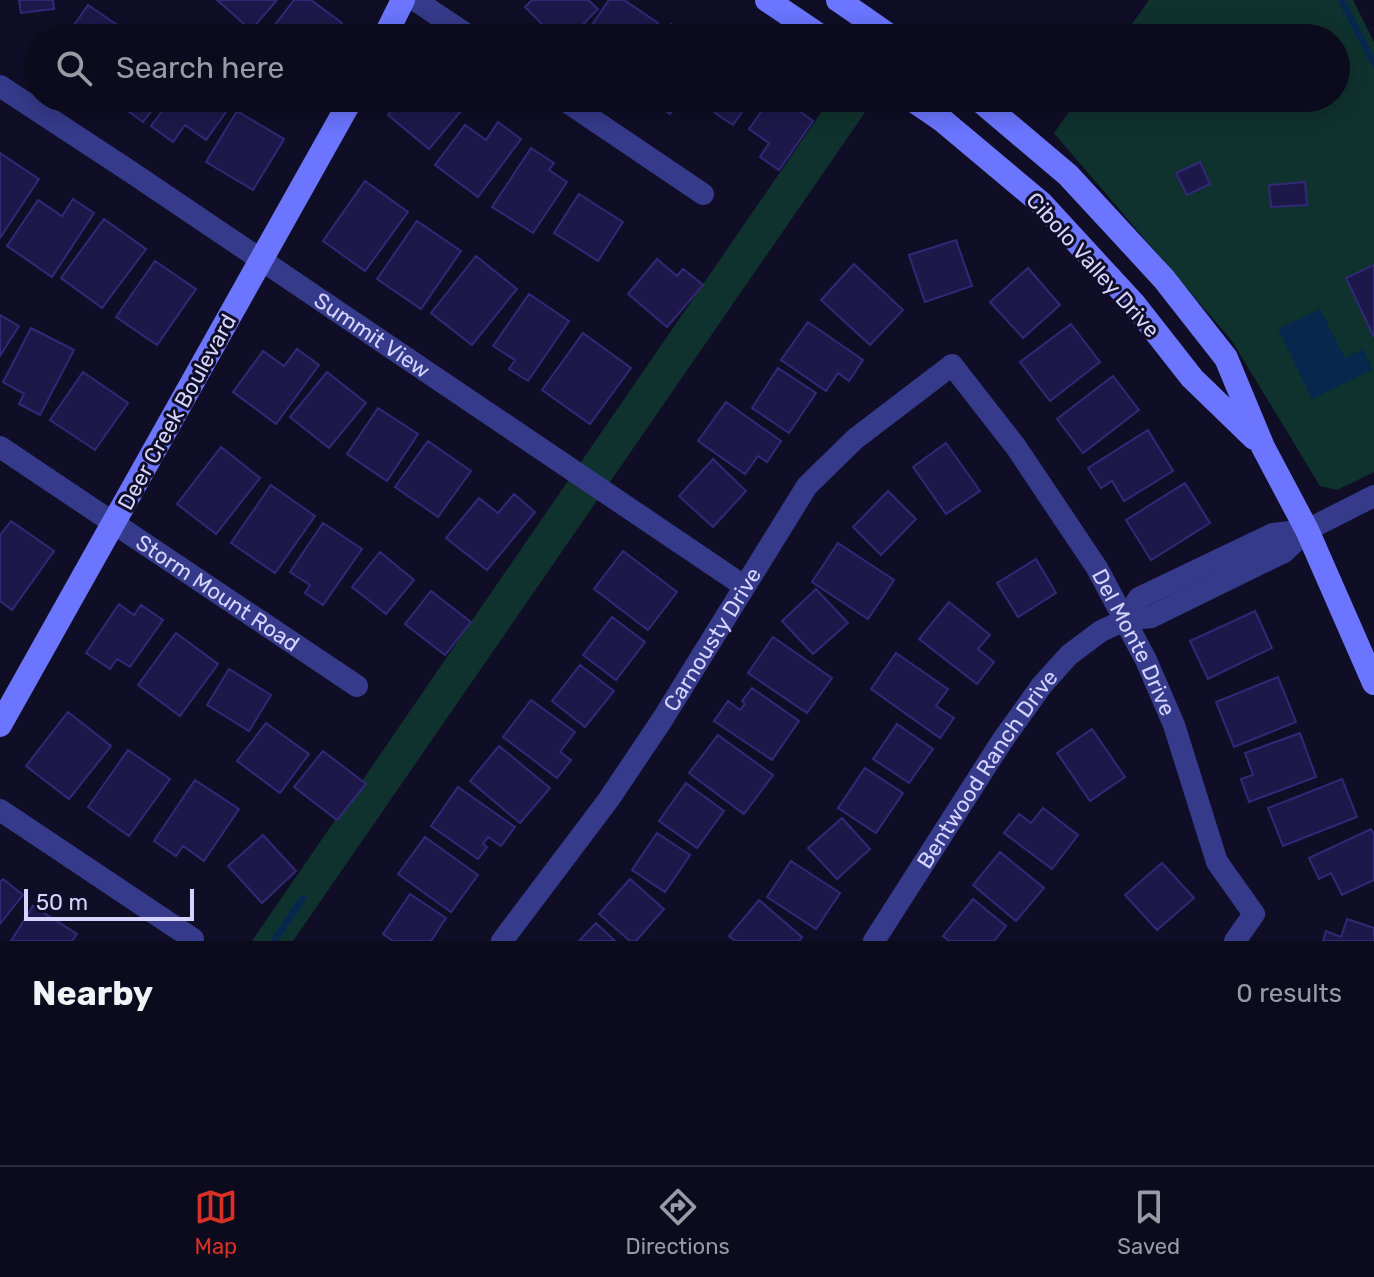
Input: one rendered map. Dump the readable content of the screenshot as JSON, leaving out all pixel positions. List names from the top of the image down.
{
  "streets": {
    "main road": ["Cibolo Valley Drive", "Deer Creek Boulevard"],
    "street": [
      "Summit View",
      "Storm Mount Road",
      "Carnousty Drive",
      "Del Monte Drive",
      "Bentwood Ranch Drive"
    ]
  },
  "crossings": [
    ["Cibolo Valley Drive", "Bentwood Ranch Drive"],
    ["Summit View", "Deer Creek Boulevard"],
    ["Summit View", "Carnousty Drive"],
    ["Deer Creek Boulevard", "Storm Mount Road"],
    ["Carnousty Drive", "Del Monte Drive"],
    ["Del Monte Drive", "Bentwood Ranch Drive"]
  ],
  "scale_bar": "50 m",
  "page": {
    "search": "Search here",
    "scale": "50 m",
    "heading": ["Nearby", "0 results"],
    "nav": ["Map", "Directions", "Saved"]
  }
}
